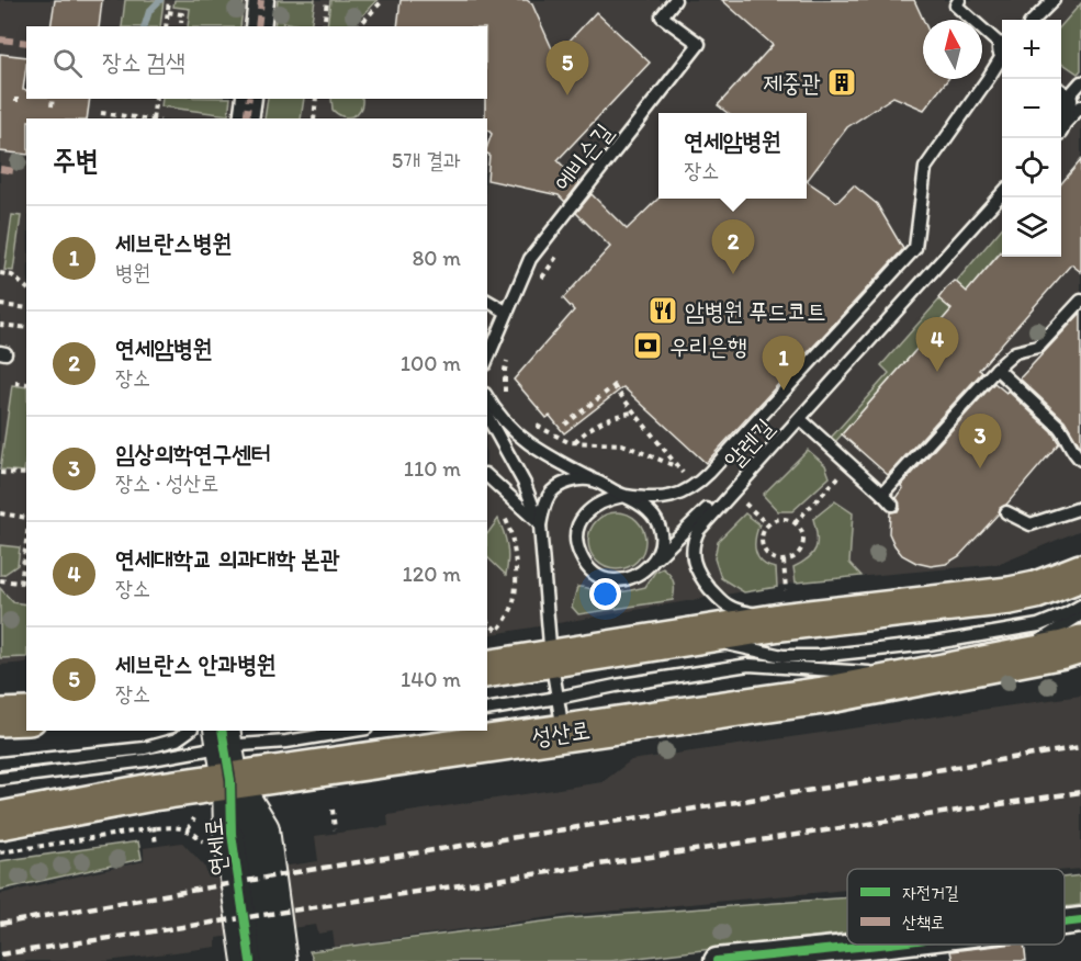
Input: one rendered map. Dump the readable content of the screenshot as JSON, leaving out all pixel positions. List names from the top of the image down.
{
  "streets": {
    "main road": ["성산로"],
    "street": ["연세로"],
    "lane": ["에비슨길", "알렌길"]
  },
  "crossings": [
    ["성산로", "연세로"]
  ],
  "places": {
    "building": ["제중관"],
    "restaurant": ["암병원 푸드코트"],
    "bank": ["우리은행"]
  },
  "legend": ["자전거길", "산책로"],
  "north": "top",
  "page": {
    "map_buttons": ["+", "−"],
    "search": "장소 검색",
    "pins": [
      "5",
      "2",
      "4",
      "1",
      "3"
    ],
    "popup": ["연세암병원", "장소"],
    "heading": ["주변", "5개 결과"],
    "list": [
      {
        "mark": "1",
        "name": "세브란스병원",
        "note": "병원",
        "value": "80 m"
      },
      {
        "mark": "2",
        "name": "연세암병원",
        "note": "장소",
        "value": "100 m"
      },
      {
        "mark": "3",
        "name": "임상의학연구센터",
        "note": "장소 · 성산로",
        "value": "110 m"
      },
      {
        "mark": "4",
        "name": "연세대학교 의과대학 본관",
        "note": "장소",
        "value": "120 m"
      },
      {
        "mark": "5",
        "name": "세브란스 안과병원",
        "note": "장소",
        "value": "140 m"
      }
    ]
  }
}
